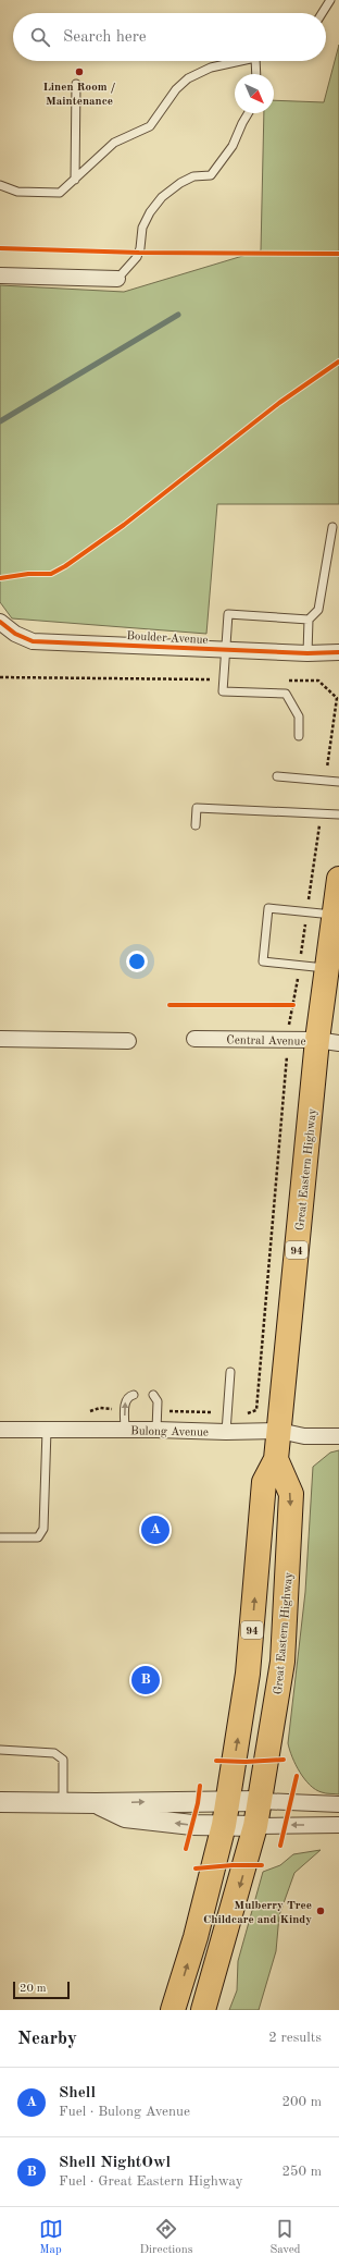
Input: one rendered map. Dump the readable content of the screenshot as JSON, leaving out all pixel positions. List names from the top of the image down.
{
  "streets": {
    "highway": ["Great Eastern Highway", "94"],
    "street": ["Boulder Avenue", "Central Avenue", "Bulong Avenue"]
  },
  "crossings": [
    ["Central Avenue", "Great Eastern Highway"],
    ["Great Eastern Highway", "Bulong Avenue"]
  ],
  "places": ["Linen Room / Maintenance", "Mulberry Tree Childcare and Kindy"],
  "scale_bar": "20 m",
  "north": "bottom right",
  "page": {
    "search": "Search here",
    "pins": ["A", "B"],
    "scale": "20 m",
    "heading": ["Nearby", "2 results"],
    "list": [
      {
        "mark": "A",
        "name": "Shell",
        "note": "Fuel · Bulong Avenue",
        "value": "200 m"
      },
      {
        "mark": "B",
        "name": "Shell NightOwl",
        "note": "Fuel · Great Eastern Highway",
        "value": "250 m"
      }
    ],
    "nav": ["Map", "Directions", "Saved"]
  }
}
